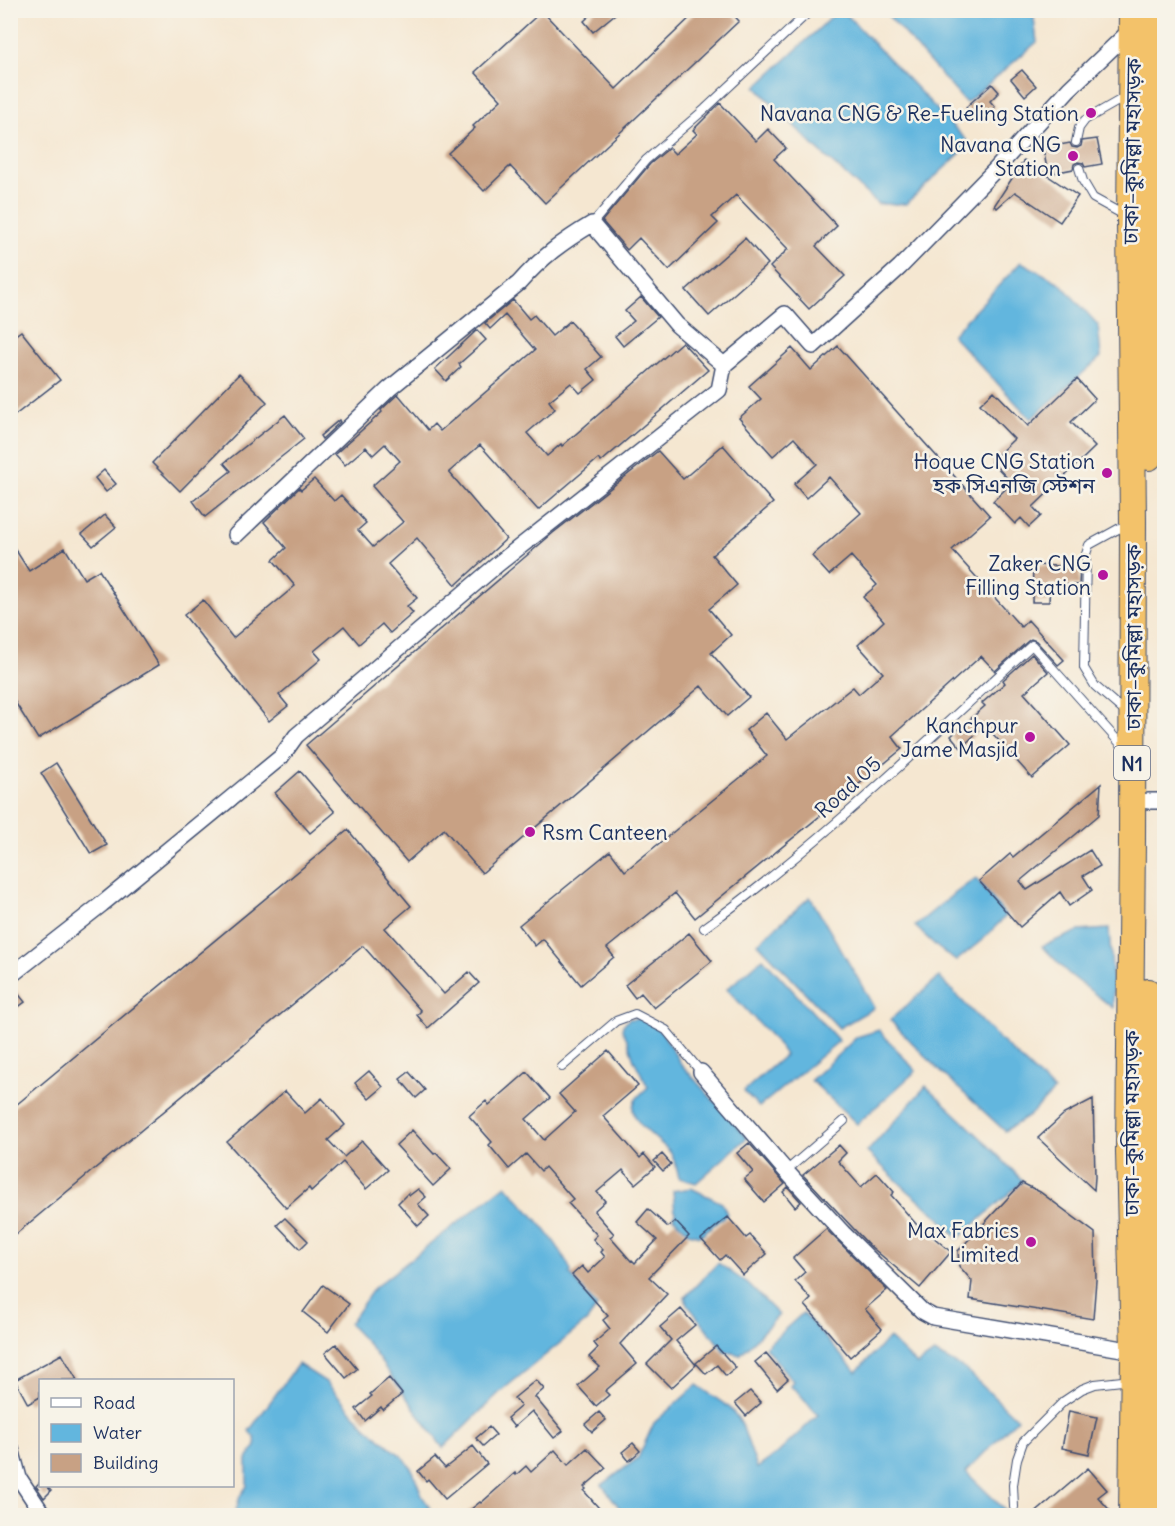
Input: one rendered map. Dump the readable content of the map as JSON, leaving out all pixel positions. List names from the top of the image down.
{
  "streets": {
    "highway": ["ঢাকা–কুমিল্লা মহাসড়ক", "N1"],
    "lane": ["Road 05"]
  },
  "crossings": [
    ["ঢাকা–কুমিল্লা মহাসড়ক", "Road 05"]
  ],
  "places": [
    "Navana CNG & Re-Fueling Station",
    "Navana CNG Station",
    "Hoque CNG Station হক সিএনজি স্টেশন",
    "Zaker CNG Filling Station",
    "Kanchpur Jame Masjid",
    "Rsm Canteen",
    "Max Fabrics Limited"
  ],
  "legend": ["Road", "Water", "Building"]
}
